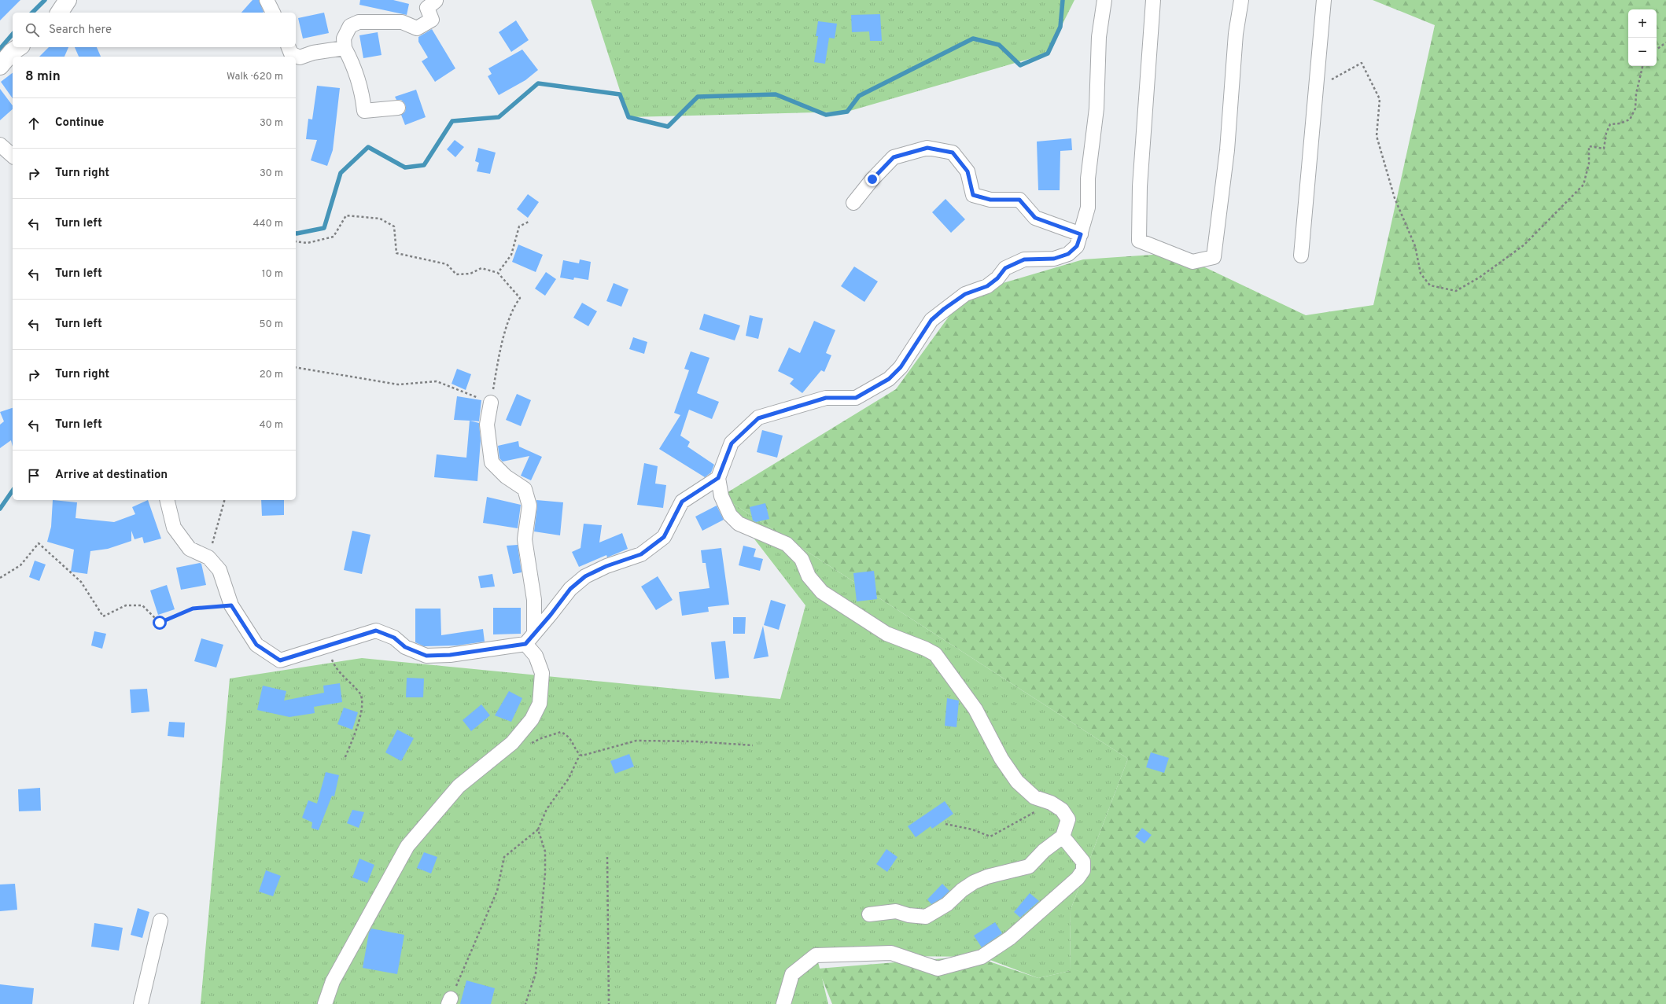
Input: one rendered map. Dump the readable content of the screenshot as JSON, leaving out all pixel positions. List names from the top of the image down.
{
  "page": {
    "map_buttons": ["+", "−"],
    "search": "Search here",
    "heading": ["8 min", "Walk · 620 m"],
    "list": [
      ["Continue", "30 m"],
      ["Turn right", "30 m"],
      ["Turn left", "440 m"],
      ["Turn left", "10 m"],
      ["Turn left", "50 m"],
      ["Turn right", "20 m"],
      ["Turn left", "40 m"],
      "Arrive at destination"
    ]
  }
}
